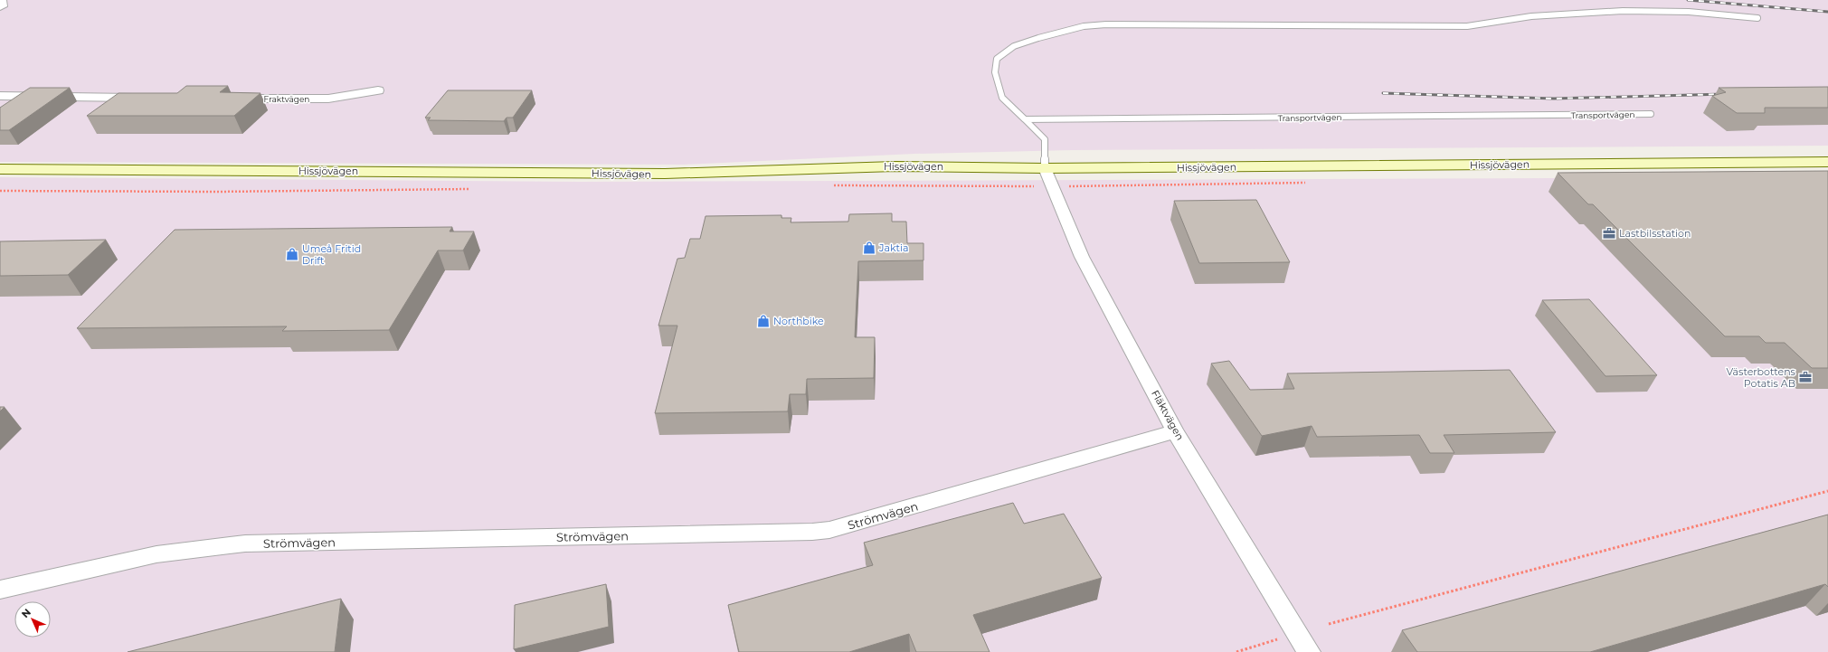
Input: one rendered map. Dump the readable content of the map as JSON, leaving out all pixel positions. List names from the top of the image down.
{
  "streets": {
    "main road": ["Hissjövägen"],
    "street": ["Fraktvägen", "Fläktvägen", "Strömvägen"],
    "lane": ["Transportvägen"]
  },
  "crossings": [
    ["Hissjövägen", "Fläktvägen"],
    ["Fläktvägen", "Strömvägen"]
  ],
  "places": {
    "office": ["Lastbilsstation", "Västerbottens Potatis AB"],
    "shop": ["Jaktia", "Umeå Fritid Drift", "Northbike"]
  },
  "north": "top left"
}
